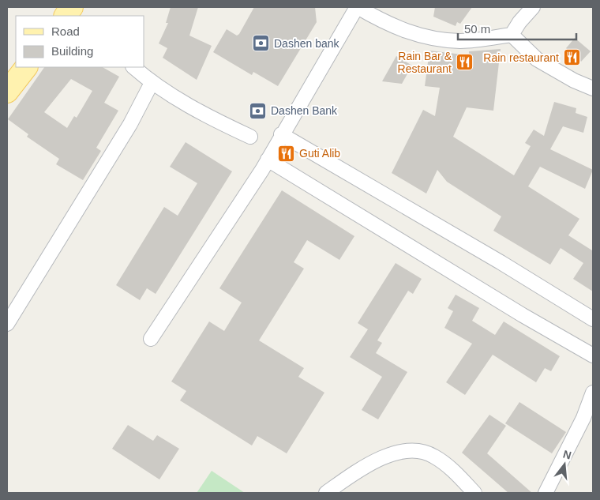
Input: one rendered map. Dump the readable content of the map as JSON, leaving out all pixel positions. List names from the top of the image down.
{
  "places": {
    "bank": ["Dashen bank", "Dashen Bank"],
    "restaurant": ["Rain restaurant", "Rain Bar & Restaurant", "Guti Alib"]
  },
  "legend": ["Road", "Building"],
  "scale_bar": "50 m",
  "north": "top"
}
